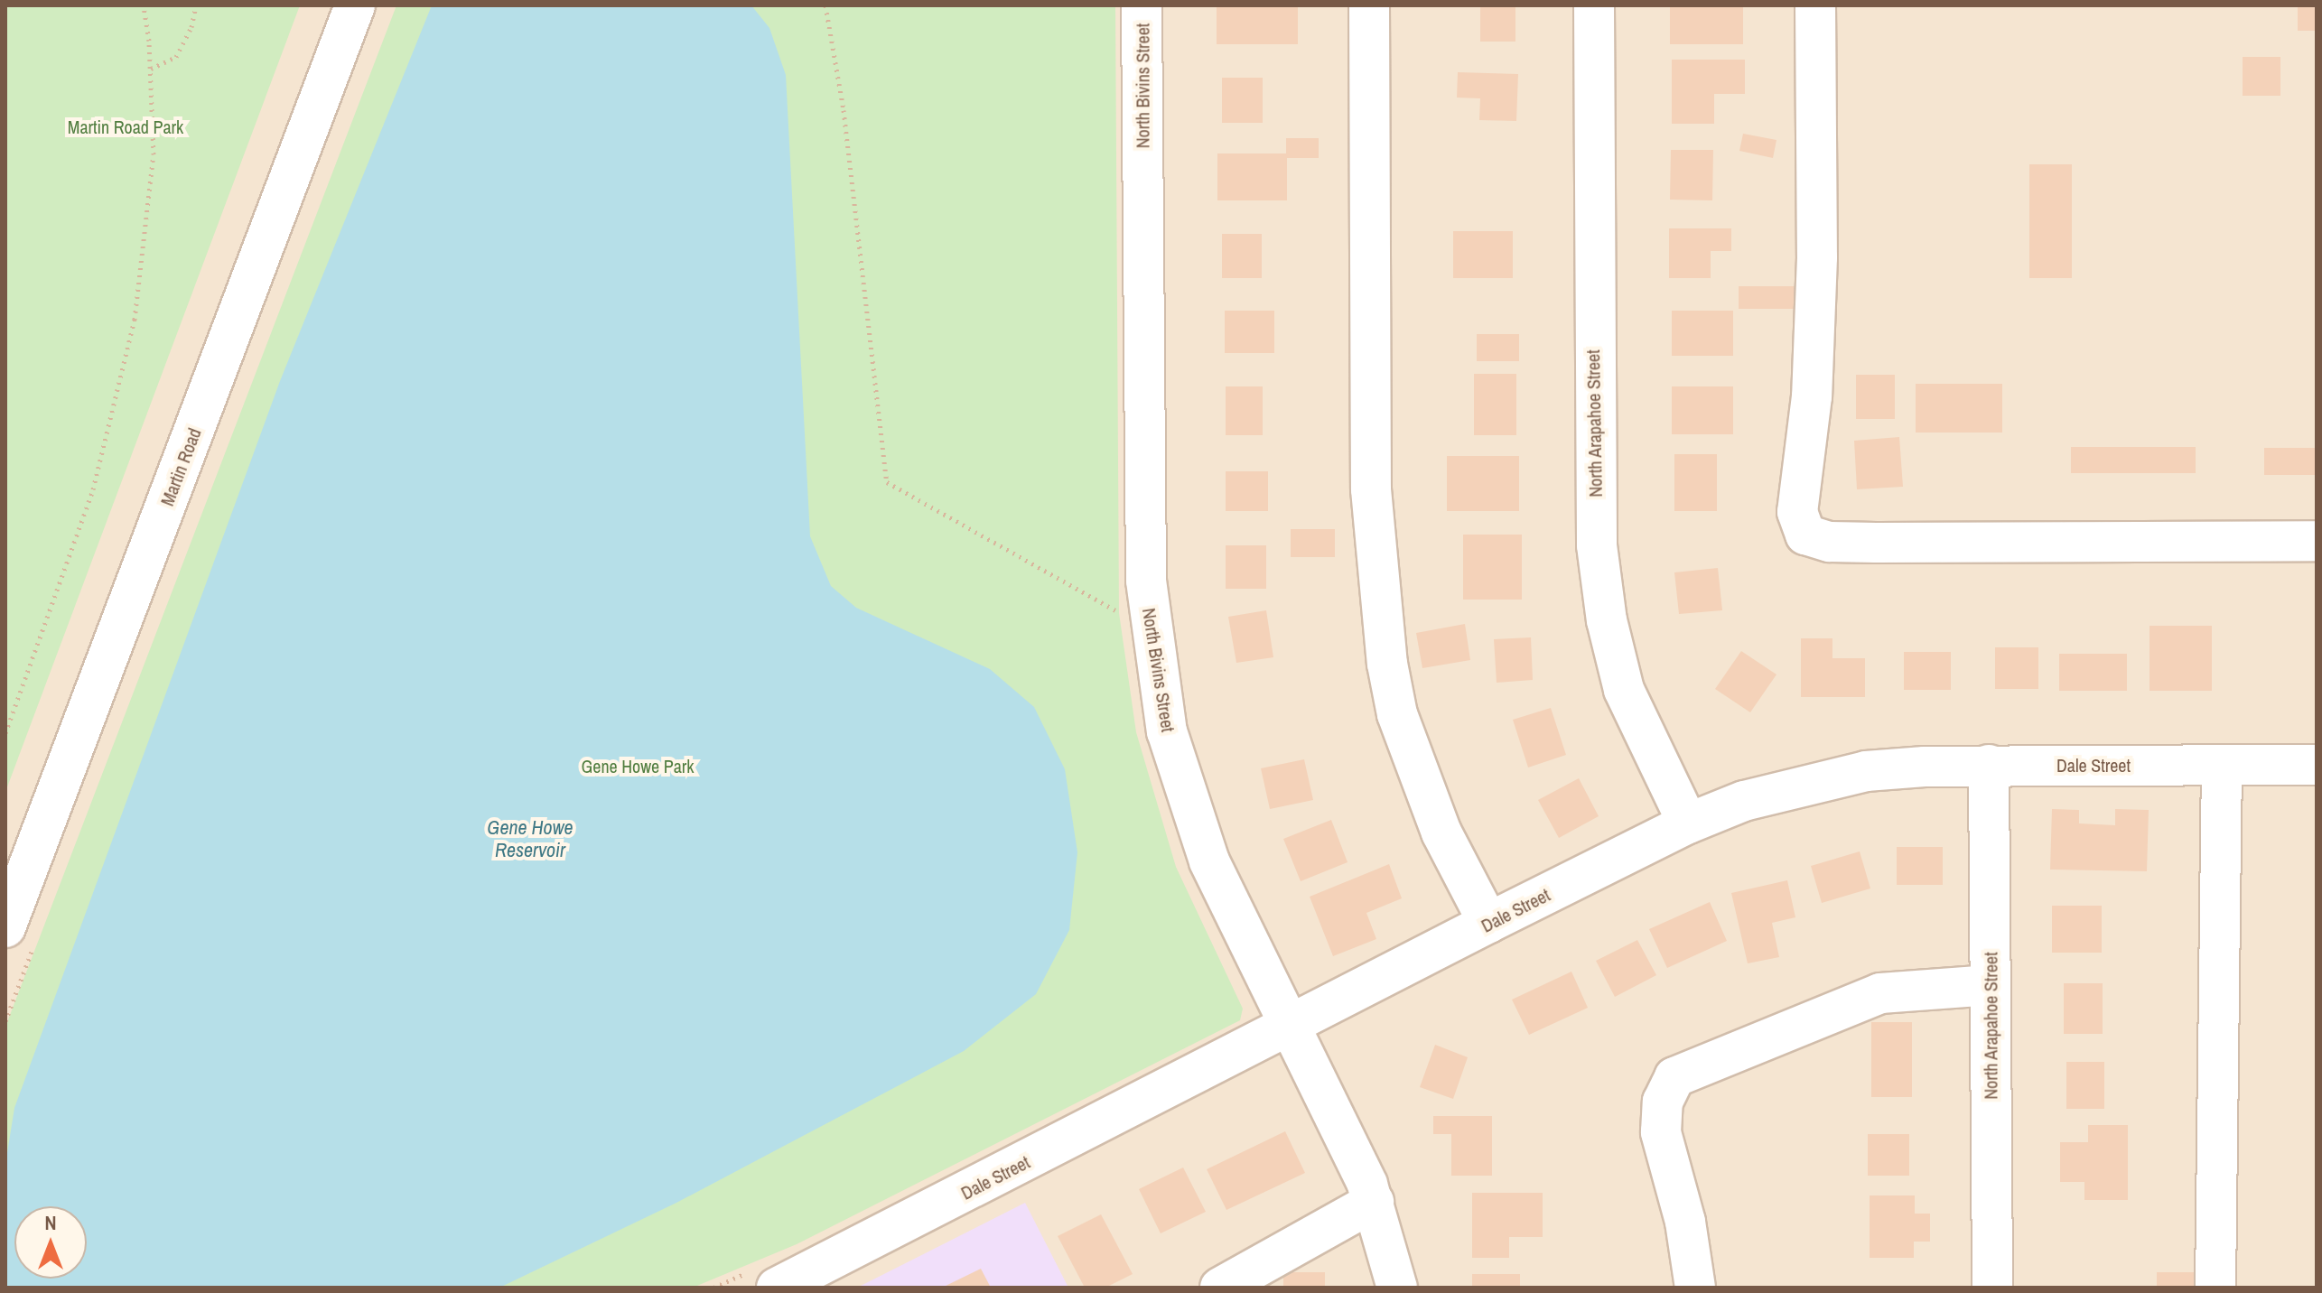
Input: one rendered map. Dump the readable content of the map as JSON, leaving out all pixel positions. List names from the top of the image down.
{
  "streets": {
    "street": [
      "North Bivins Street",
      "North Arapahoe Street",
      "Martin Road",
      "Dale Street"
    ]
  },
  "crossings": [
    ["North Bivins Street", "Dale Street"],
    ["North Arapahoe Street", "Dale Street"]
  ],
  "water": ["Gene Howe Reservoir"],
  "parks": ["Martin Road Park", "Gene Howe Park"],
  "north": "top"
}
